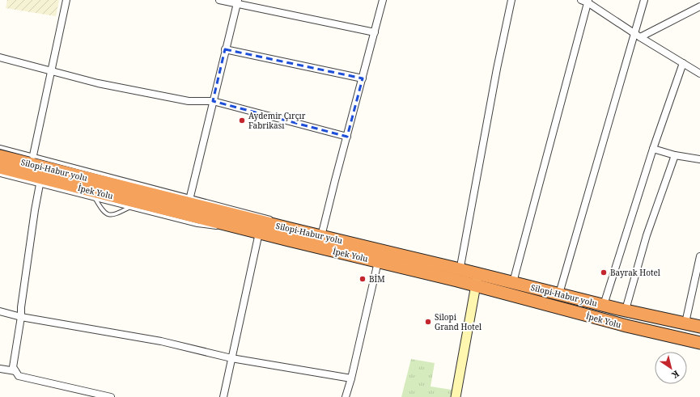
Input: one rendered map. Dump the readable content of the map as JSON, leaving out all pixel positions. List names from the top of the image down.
{
  "streets": {
    "highway": ["Silopi-Habur yolu", "İpek Yolu"]
  },
  "places": [
    "Aydemir Çırçır Fabrikası",
    "Bayrak Hotel",
    "BİM",
    "Silopi Grand Hotel"
  ],
  "north": "bottom right"
}
